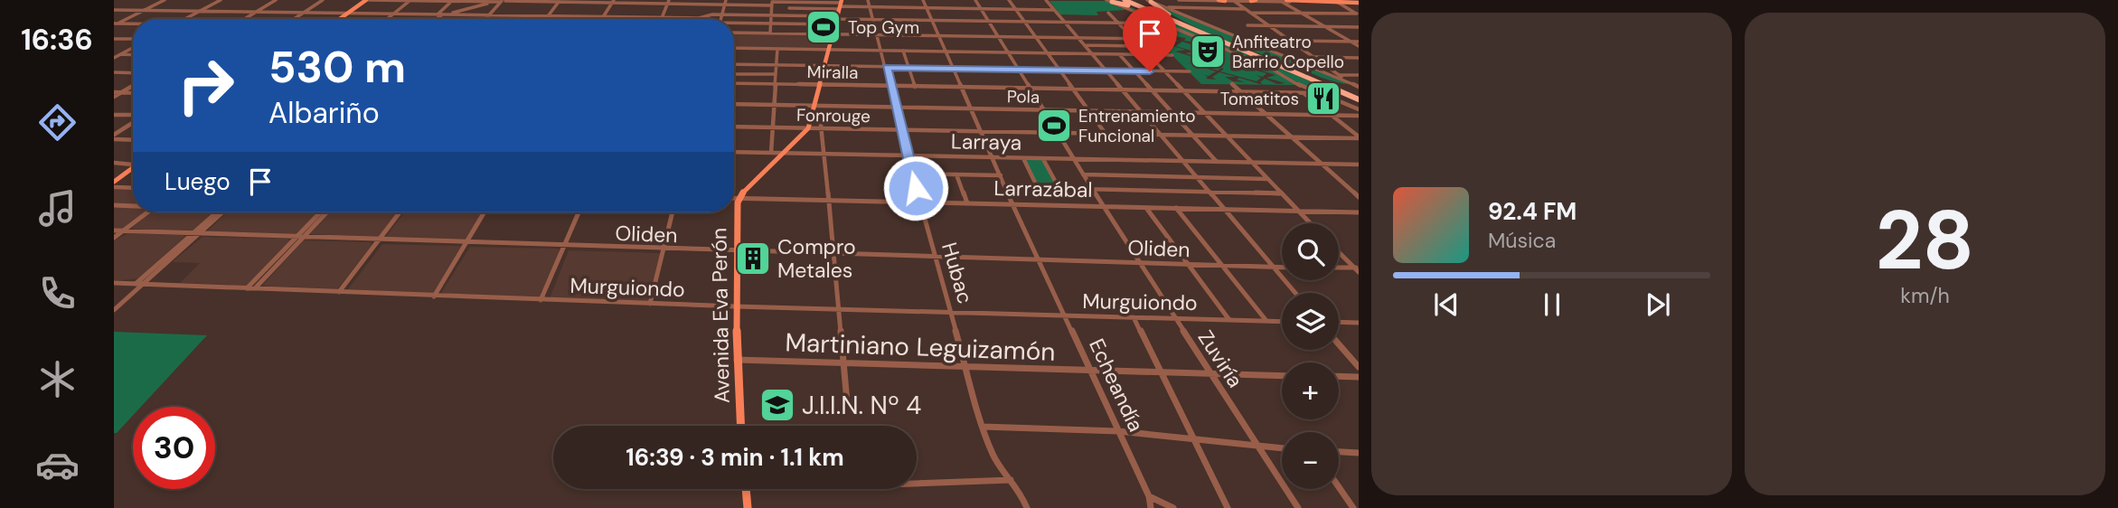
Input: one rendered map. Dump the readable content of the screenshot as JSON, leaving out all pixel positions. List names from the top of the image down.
{
  "streets": {
    "main road": ["Avenida Eva Perón"],
    "street": [
      "Miralla",
      "Pola",
      "Fonrouge",
      "Larraya",
      "Larrazábal",
      "Oliden",
      "Hubac",
      "Murguiondo",
      "Martiniano Leguizamón",
      "Zuviría",
      "Echeandía"
    ]
  },
  "crossings": [
    ["Miralla", "Hubac"],
    ["Miralla", "Avenida Eva Perón"],
    ["Miralla", "Zuviría"],
    ["Miralla", "Echeandía"],
    ["Pola", "Hubac"],
    ["Pola", "Avenida Eva Perón"],
    ["Pola", "Zuviría"],
    ["Pola", "Echeandía"],
    ["Fonrouge", "Hubac"],
    ["Fonrouge", "Avenida Eva Perón"],
    ["Fonrouge", "Zuviría"],
    ["Fonrouge", "Echeandía"],
    ["Larraya", "Hubac"],
    ["Larraya", "Avenida Eva Perón"],
    ["Larraya", "Zuviría"],
    ["Larraya", "Echeandía"],
    ["Larrazábal", "Hubac"],
    ["Larrazábal", "Avenida Eva Perón"],
    ["Larrazábal", "Zuviría"],
    ["Larrazábal", "Echeandía"],
    ["Oliden", "Hubac"],
    ["Oliden", "Avenida Eva Perón"],
    ["Oliden", "Zuviría"],
    ["Oliden", "Echeandía"],
    ["Hubac", "Murguiondo"],
    ["Hubac", "Martiniano Leguizamón"],
    ["Murguiondo", "Avenida Eva Perón"],
    ["Murguiondo", "Zuviría"],
    ["Murguiondo", "Echeandía"],
    ["Avenida Eva Perón", "Martiniano Leguizamón"],
    ["Martiniano Leguizamón", "Zuviría"],
    ["Martiniano Leguizamón", "Echeandía"]
  ],
  "places": {
    "sports": ["Top Gym", "Entrenamiento Funcional"],
    "theatre": ["Anfiteatro Barrio Copello"],
    "restaurant": ["Tomatitos"],
    "building": ["Compro Metales"],
    "school or university": ["J.I.I.N. Nº 4"]
  },
  "page": {
    "tabs": "16:36",
    "tile": ["28", "km/h"],
    "turn": ["530 m", "Albariño"],
    "then": "Luego",
    "song": ["92.4 FM", "Música"],
    "map_buttons": ["+", "−"],
    "limit": "30",
    "trip": "16:39 · 3 min · 1.1 km"
  }
}
